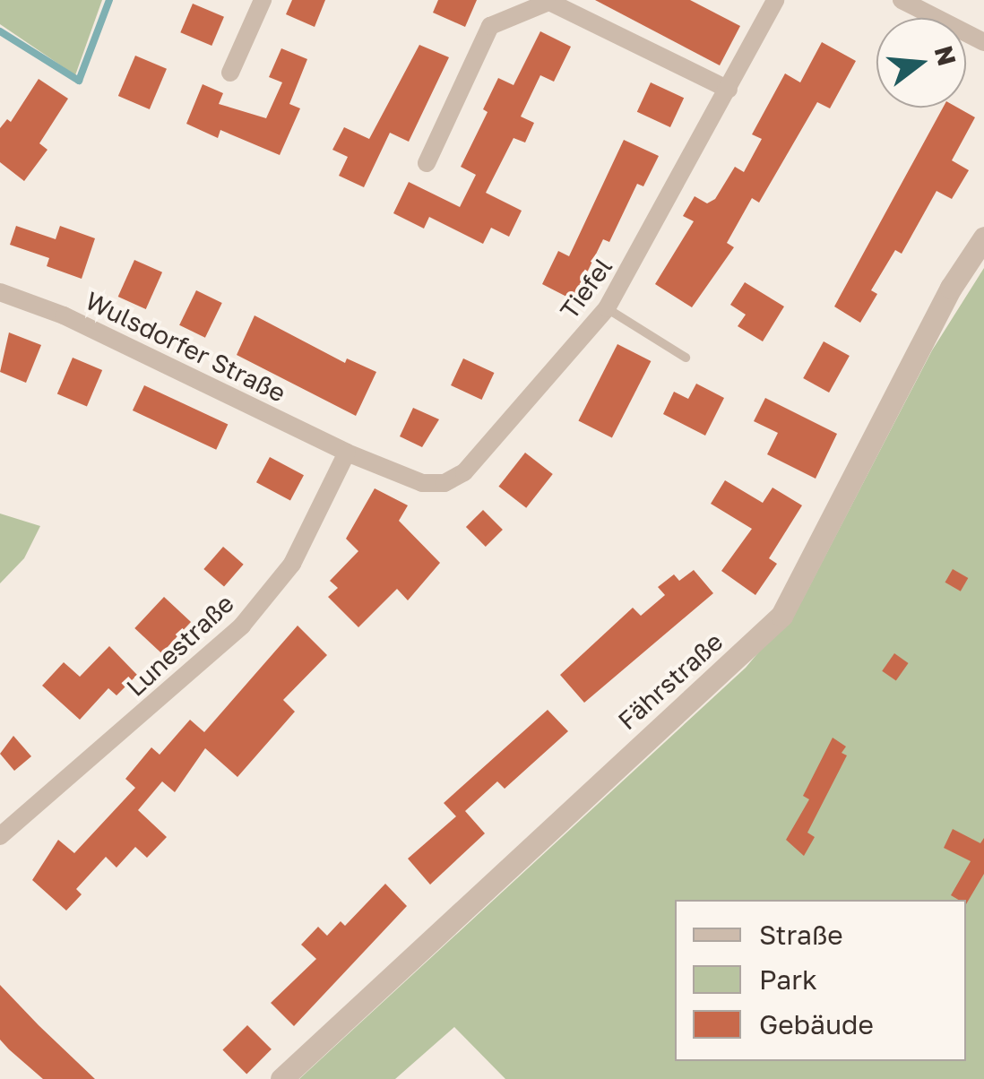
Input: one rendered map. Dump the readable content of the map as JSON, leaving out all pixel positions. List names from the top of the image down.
{
  "streets": {
    "street": [
      "Tiefel",
      "Wulsdorfer Straße",
      "Lunestraße",
      "Fährstraße"
    ]
  },
  "crossings": [
    ["Tiefel", "Wulsdorfer Straße"],
    ["Tiefel", "Lunestraße"],
    ["Wulsdorfer Straße", "Lunestraße"]
  ],
  "legend": ["Straße", "Park", "Gebäude"],
  "north": "right"
}
